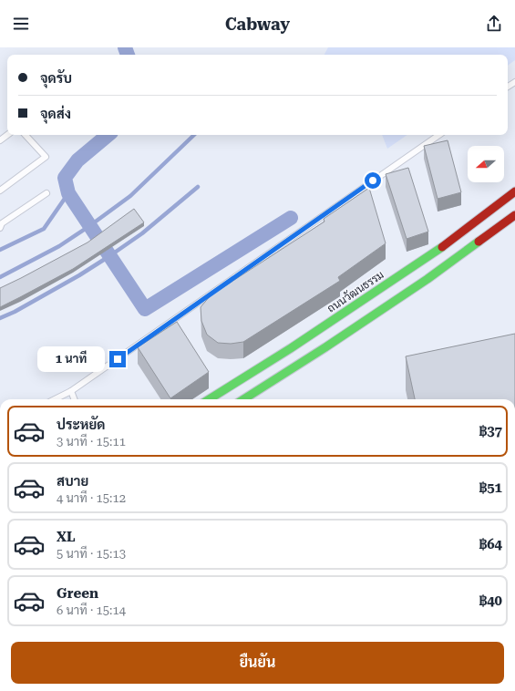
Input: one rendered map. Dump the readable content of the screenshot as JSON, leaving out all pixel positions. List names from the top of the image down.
{
  "streets": {
    "street": ["ถนนวัฒนธรรม"]
  },
  "north": "left",
  "page": {
    "header": "Cabway",
    "banner": ["จุดรับ", "จุดส่ง"],
    "bubble": "1 นาที",
    "list": [
      {
        "name": "ประหยัด",
        "note": "3 นาที · 15:11",
        "value": "฿37"
      },
      {
        "name": "สบาย",
        "note": "4 นาที · 15:12",
        "value": "฿51"
      },
      {
        "name": "XL",
        "note": "5 นาที · 15:13",
        "value": "฿64"
      },
      {
        "name": "Green",
        "note": "6 นาที · 15:14",
        "value": "฿40"
      }
    ],
    "buttons": "ยืนยัน"
  }
}
